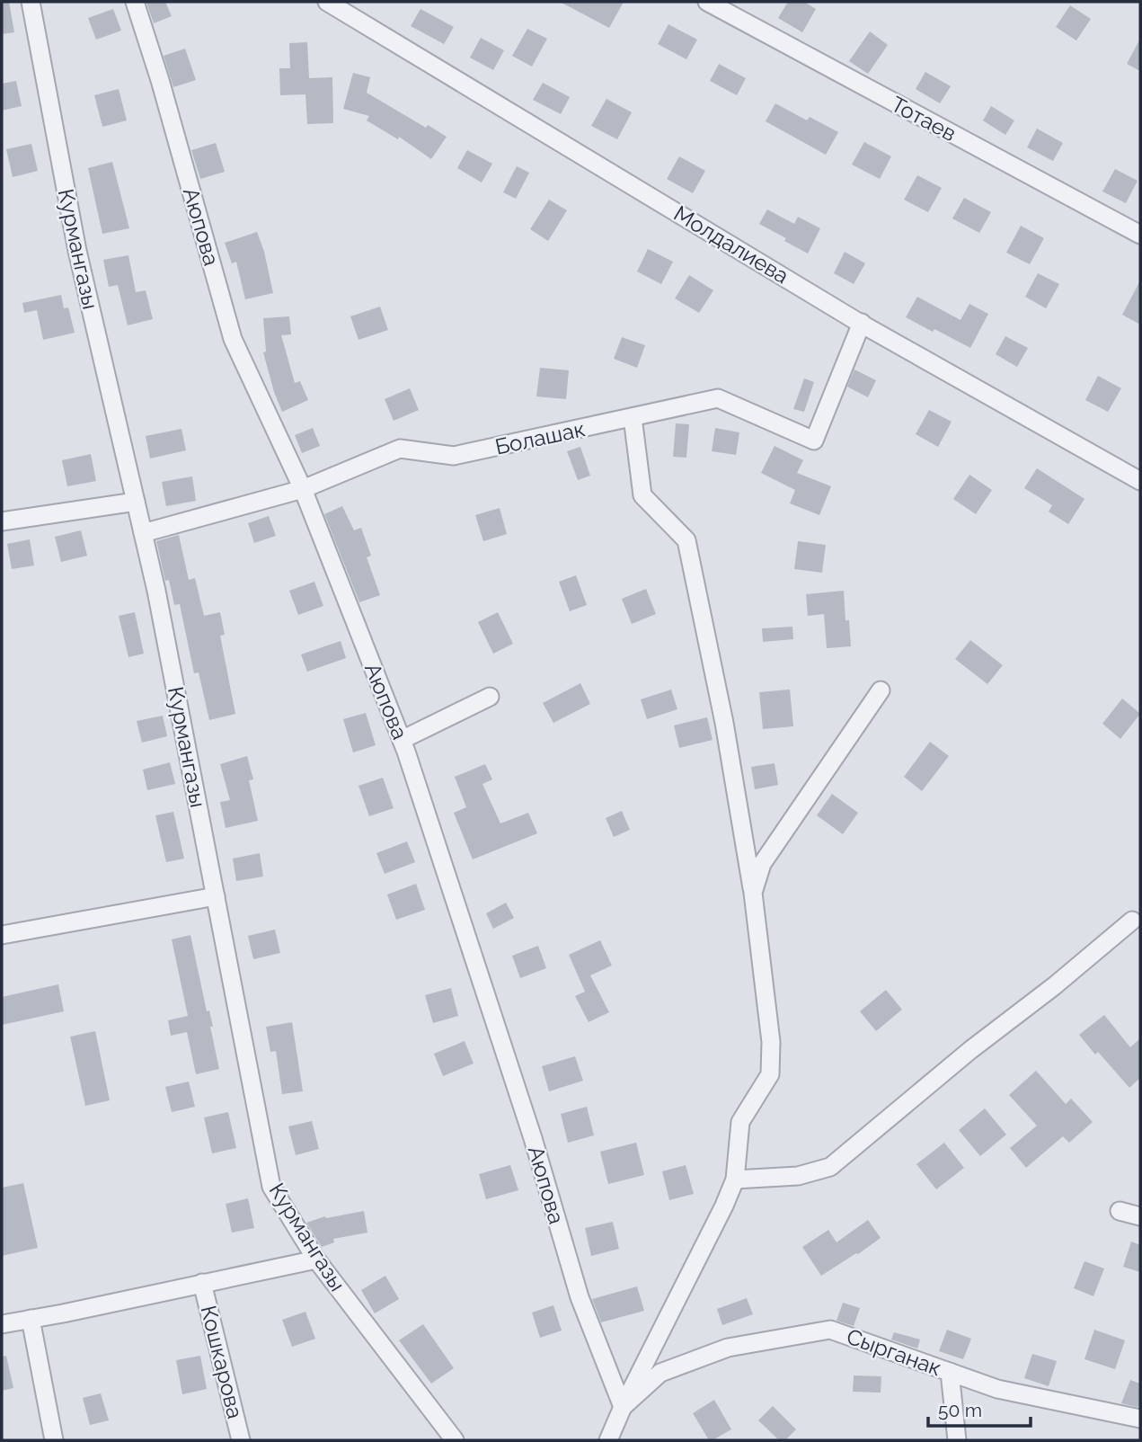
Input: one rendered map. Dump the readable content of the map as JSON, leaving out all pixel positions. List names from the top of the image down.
{
  "streets": {
    "street": [
      "Тотаев",
      "Аюпова",
      "Молдалиева",
      "Курмангазы",
      "Болашак",
      "Сырганак",
      "Кошкарова"
    ]
  },
  "crossings": [
    ["Аюпова", "Болашак"],
    ["Аюпова", "Сырганак"],
    ["Молдалиева", "Болашак"],
    ["Курмангазы", "Болашак"]
  ],
  "scale_bar": "50 m"
}
